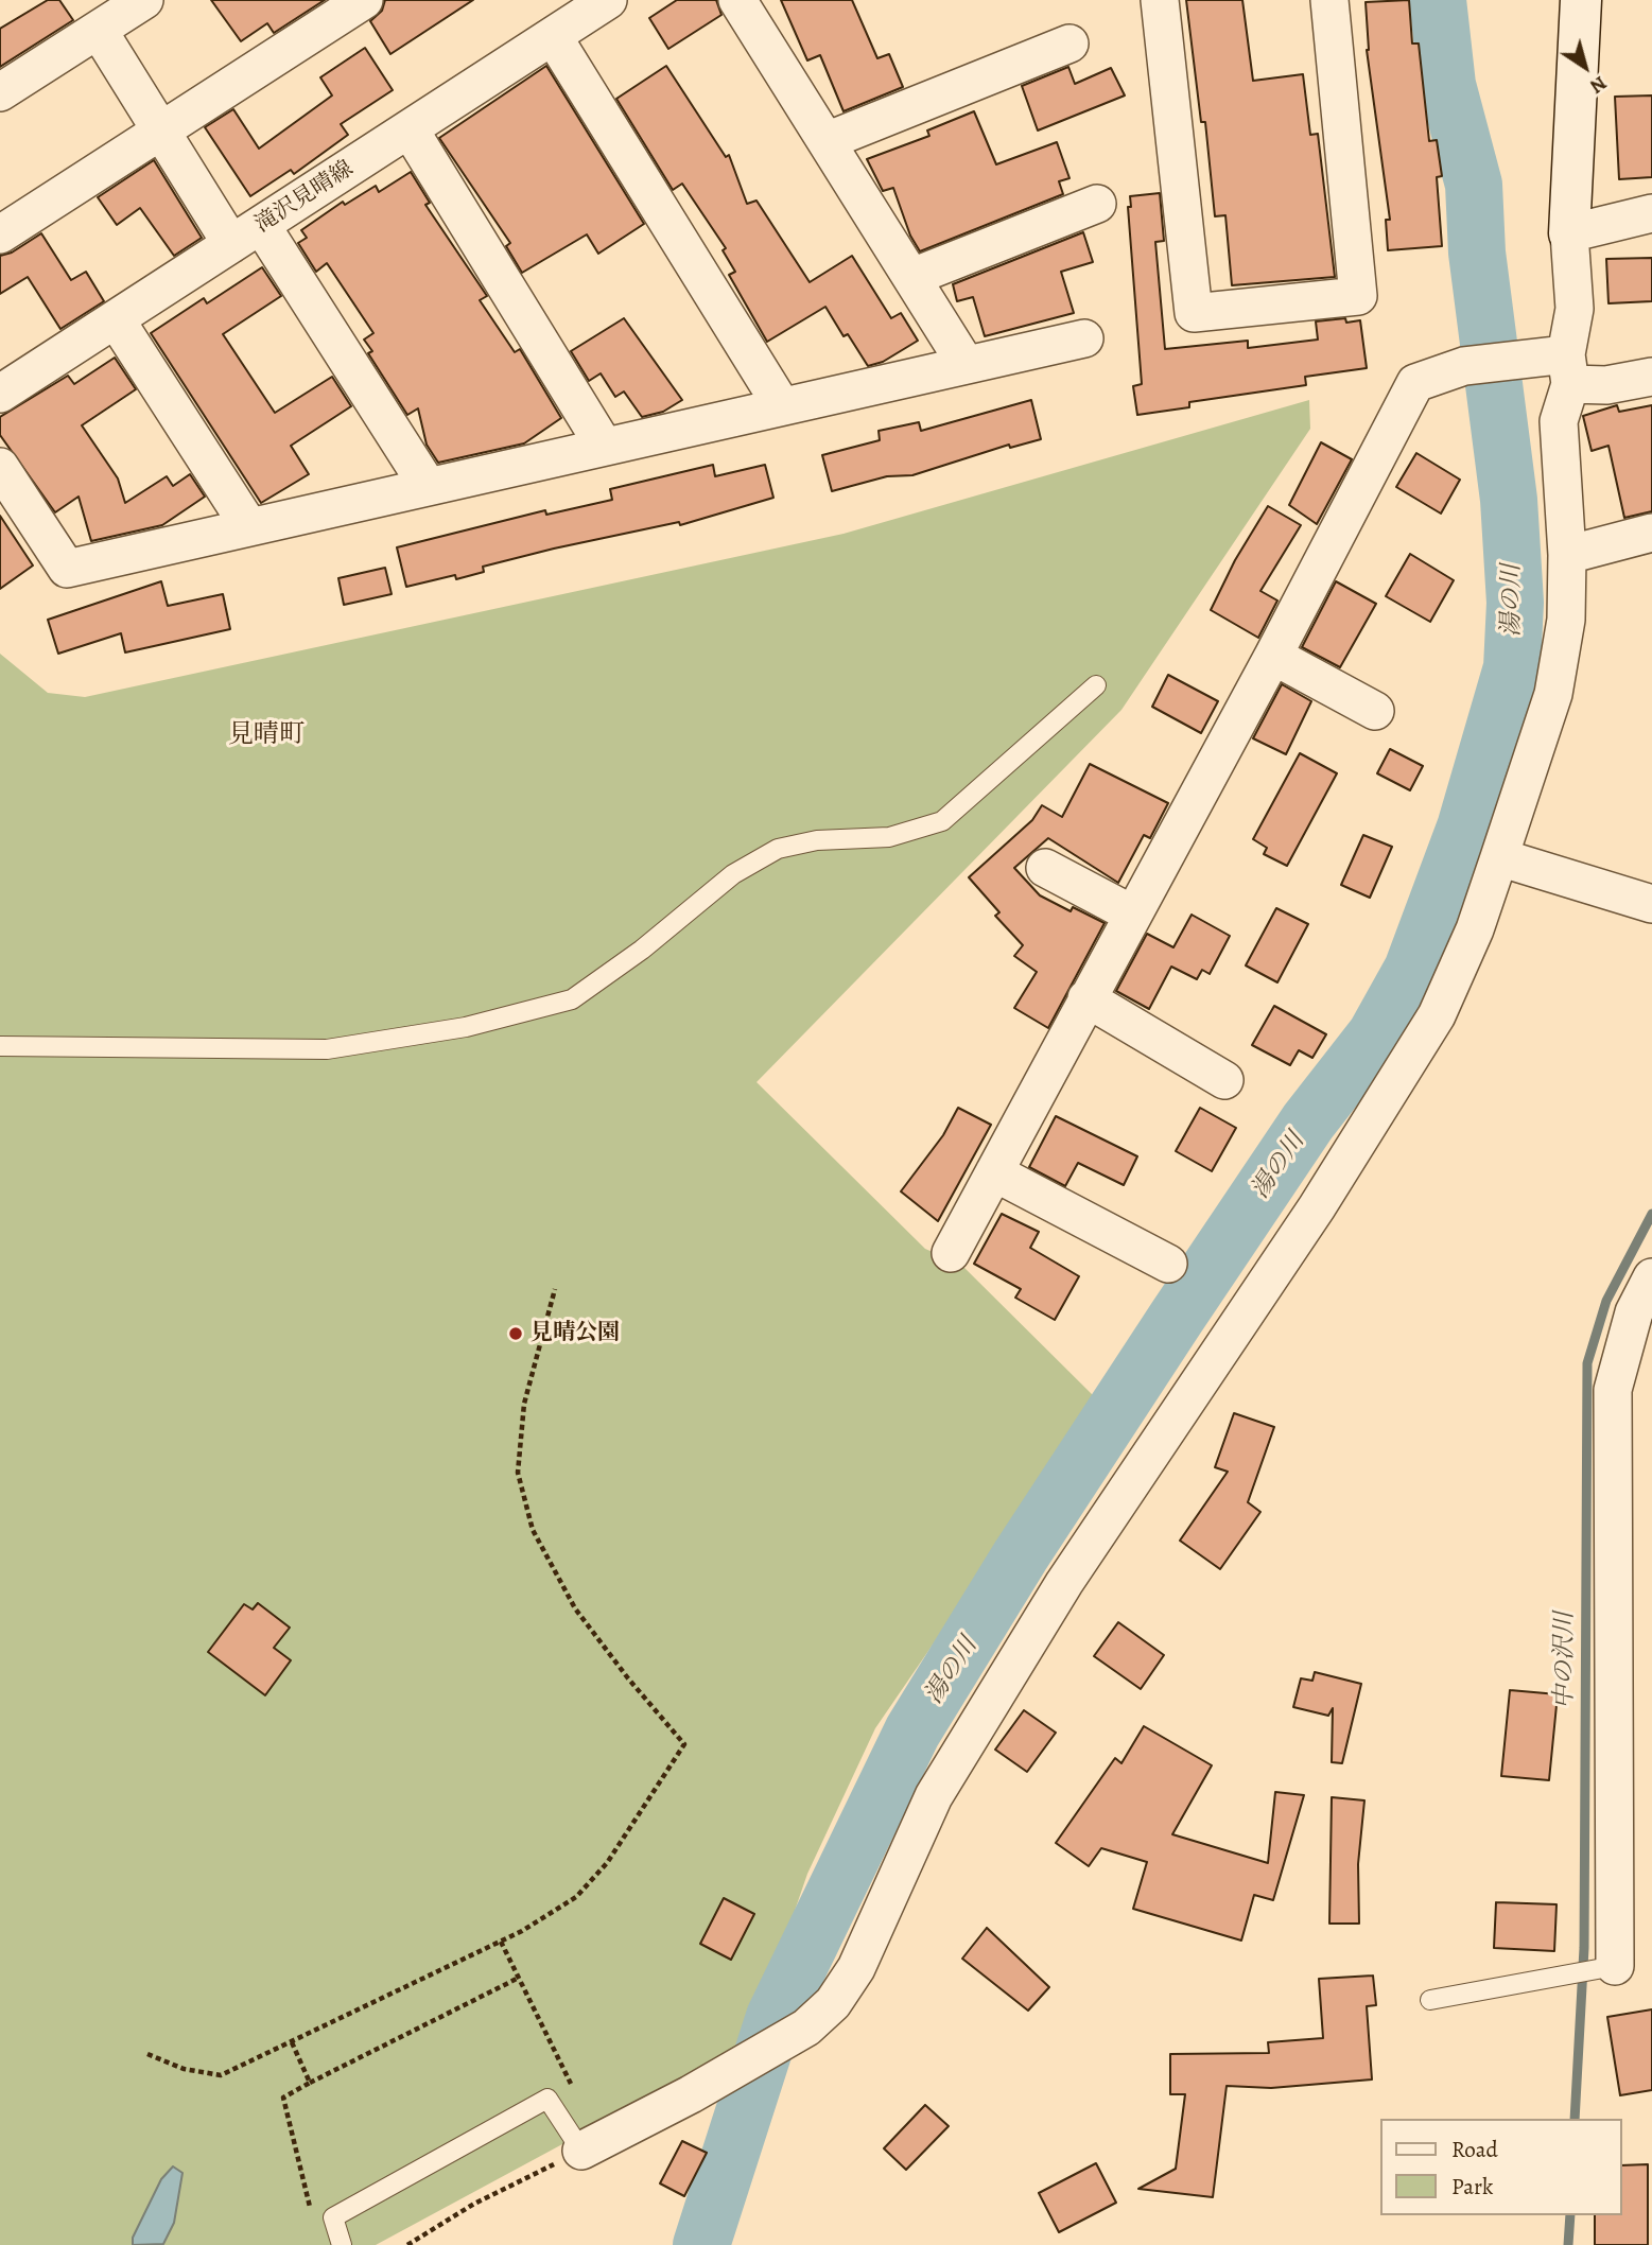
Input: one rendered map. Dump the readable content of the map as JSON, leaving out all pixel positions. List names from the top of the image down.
{
  "streets": {
    "street": ["滝沢見晴線"]
  },
  "districts": ["見晴町"],
  "water": ["湯の川", "中の沢川"],
  "places": ["見晴公園"],
  "legend": ["Road", "Park"],
  "north": "bottom right"
}
